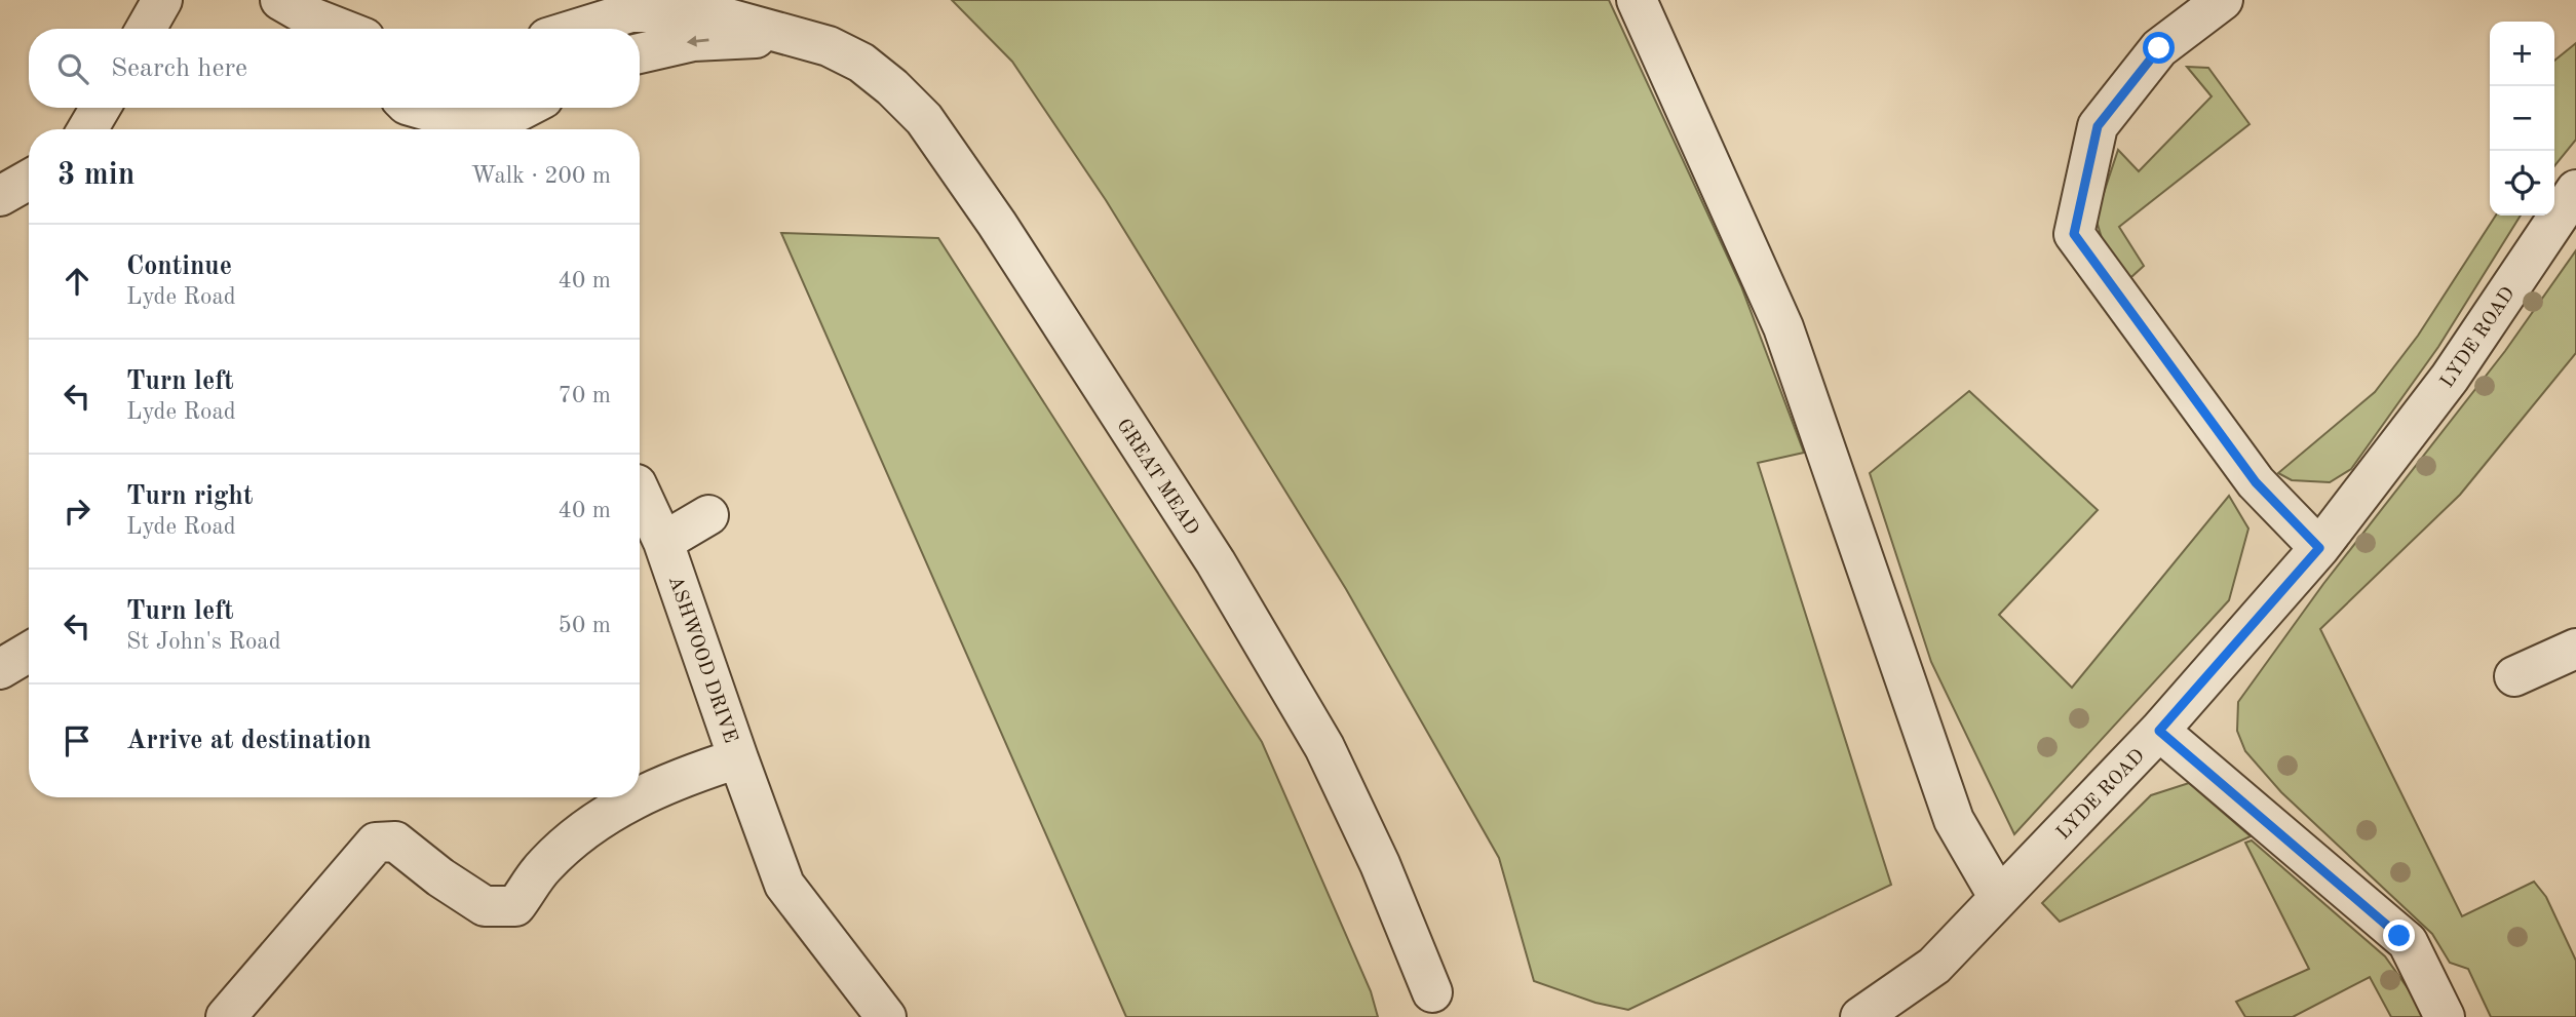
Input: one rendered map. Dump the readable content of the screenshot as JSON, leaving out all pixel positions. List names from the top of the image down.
{
  "streets": {
    "street": ["LYDE ROAD", "GREAT MEAD", "ASHWOOD DRIVE"]
  },
  "page": {
    "map_buttons": ["+", "−"],
    "search": "Search here",
    "heading": ["3 min", "Walk · 200 m"],
    "list": [
      ["Continue", "Lyde Road", "40 m"],
      ["Turn left", "Lyde Road", "70 m"],
      ["Turn right", "Lyde Road", "40 m"],
      ["Turn left", "St John's Road", "50 m"],
      "Arrive at destination"
    ]
  }
}
